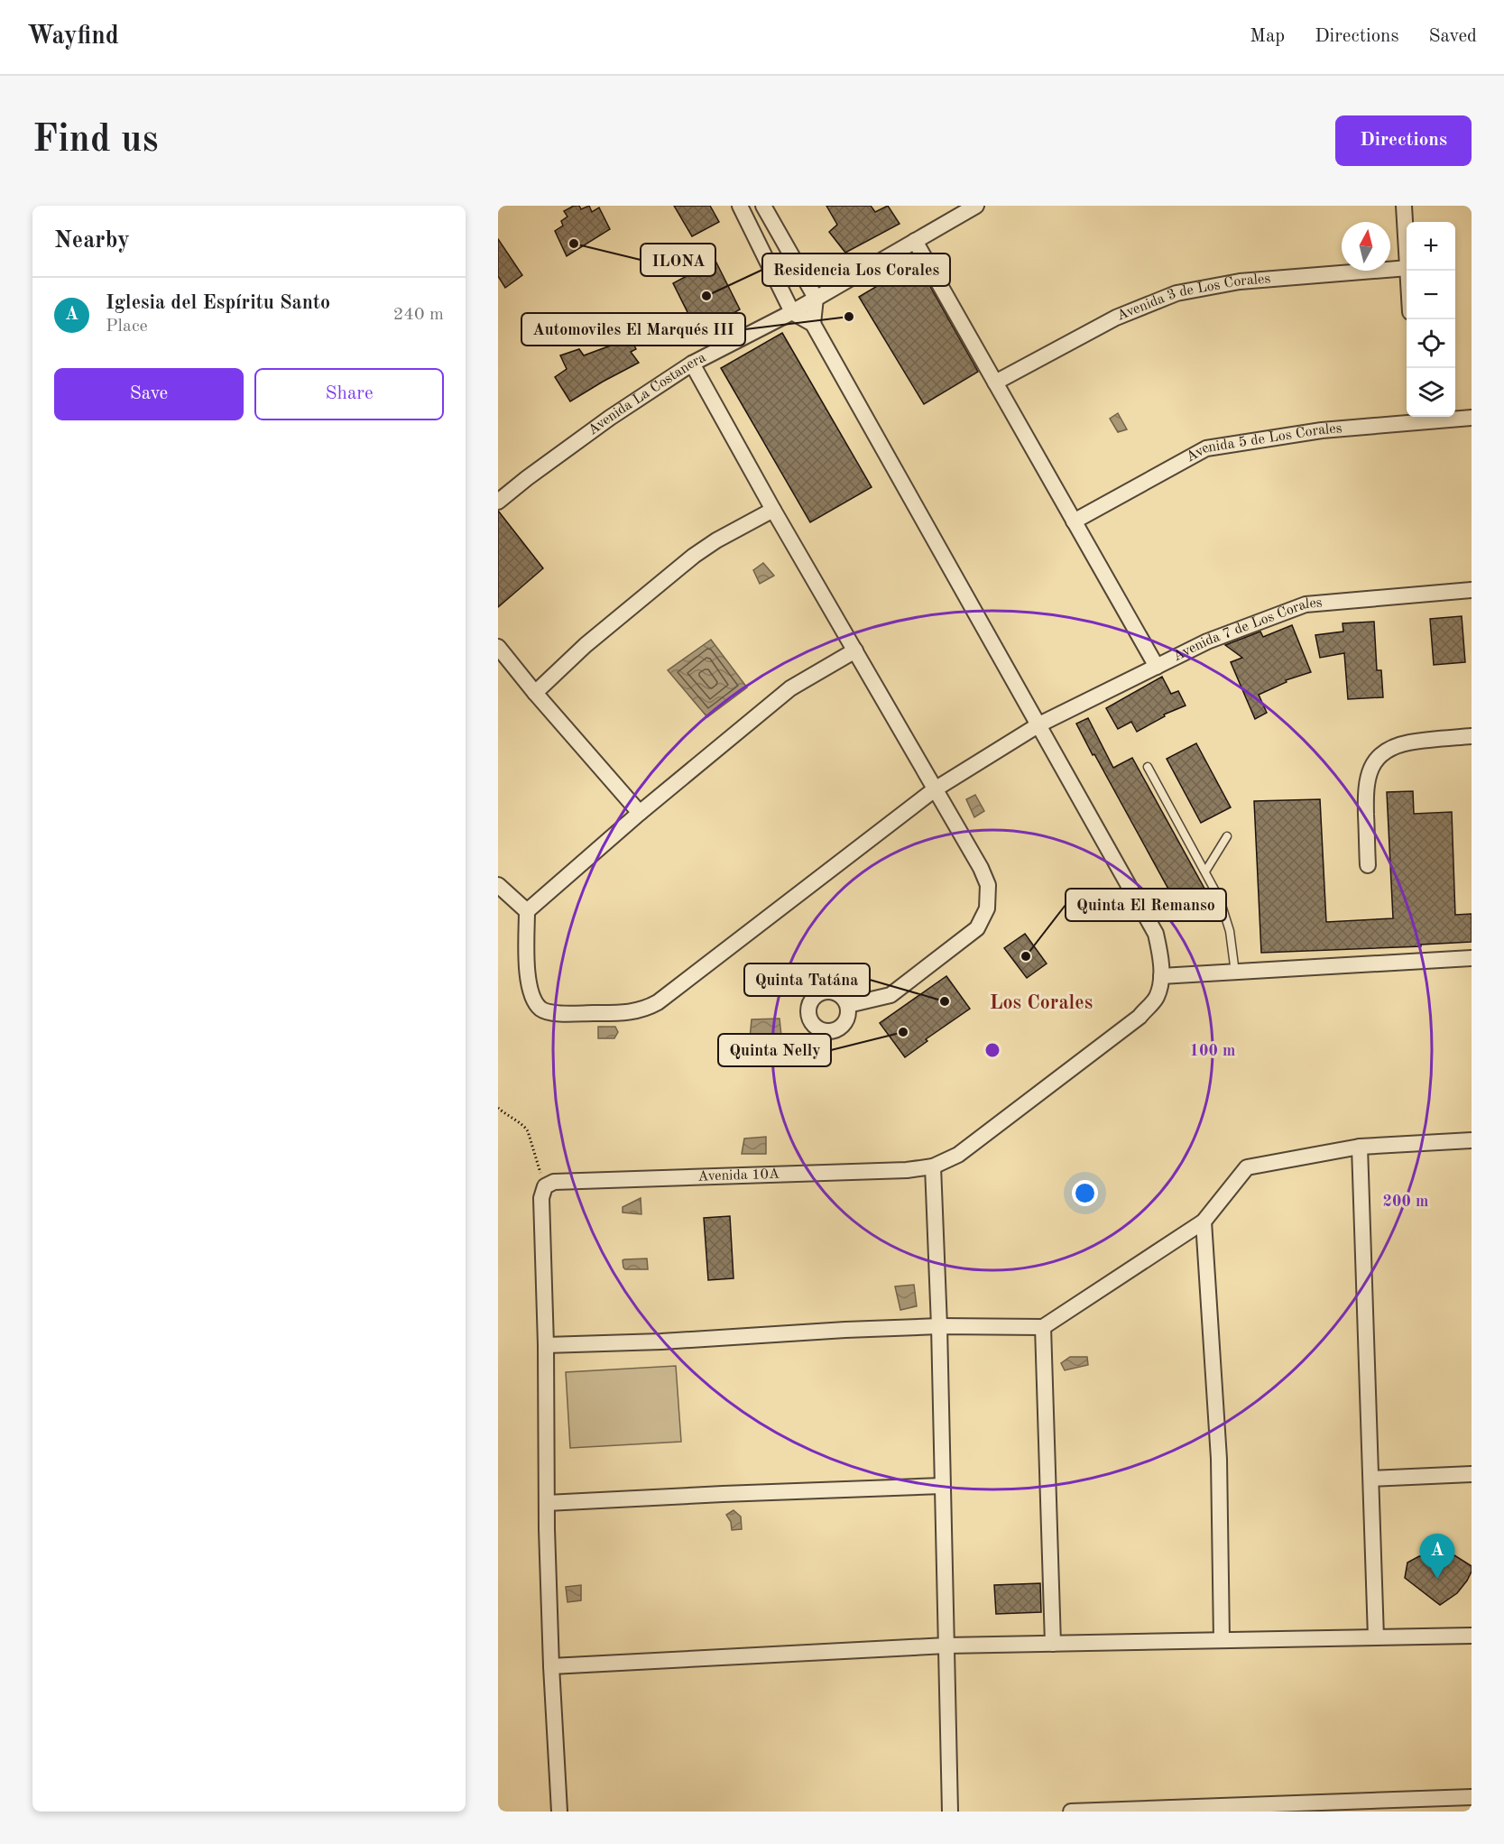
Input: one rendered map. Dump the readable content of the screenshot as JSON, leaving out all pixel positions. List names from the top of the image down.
{
  "streets": {
    "street": [
      "Avenida 3 de Los Corales",
      "Avenida La Costanera",
      "Avenida 5 de Los Corales",
      "Avenida 7 de Los Corales",
      "Avenida 10A"
    ]
  },
  "crossings": [
    ["Avenida 7 de Los Corales", "Avenida 10A"]
  ],
  "districts": ["Los Corales"],
  "places": [
    "ILONA",
    "Residencia Los Corales",
    "Automoviles El Marqués III",
    "Quinta El Remanso",
    "Quinta Tatána",
    "Quinta Nelly"
  ],
  "north": "top",
  "page": {
    "header": "Wayfind",
    "nav": ["Map", "Directions", "Saved"],
    "buttons": [
      "Directions",
      ["Save", "Share"]
    ],
    "title": "Find us",
    "heading": "Nearby",
    "map_buttons": ["+", "−"],
    "list": [
      {
        "mark": "A",
        "name": "Iglesia del Espíritu Santo",
        "note": "Place",
        "value": "240 m"
      }
    ],
    "pins": "A"
  },
  "rings": ["100 m", "200 m"]
}
